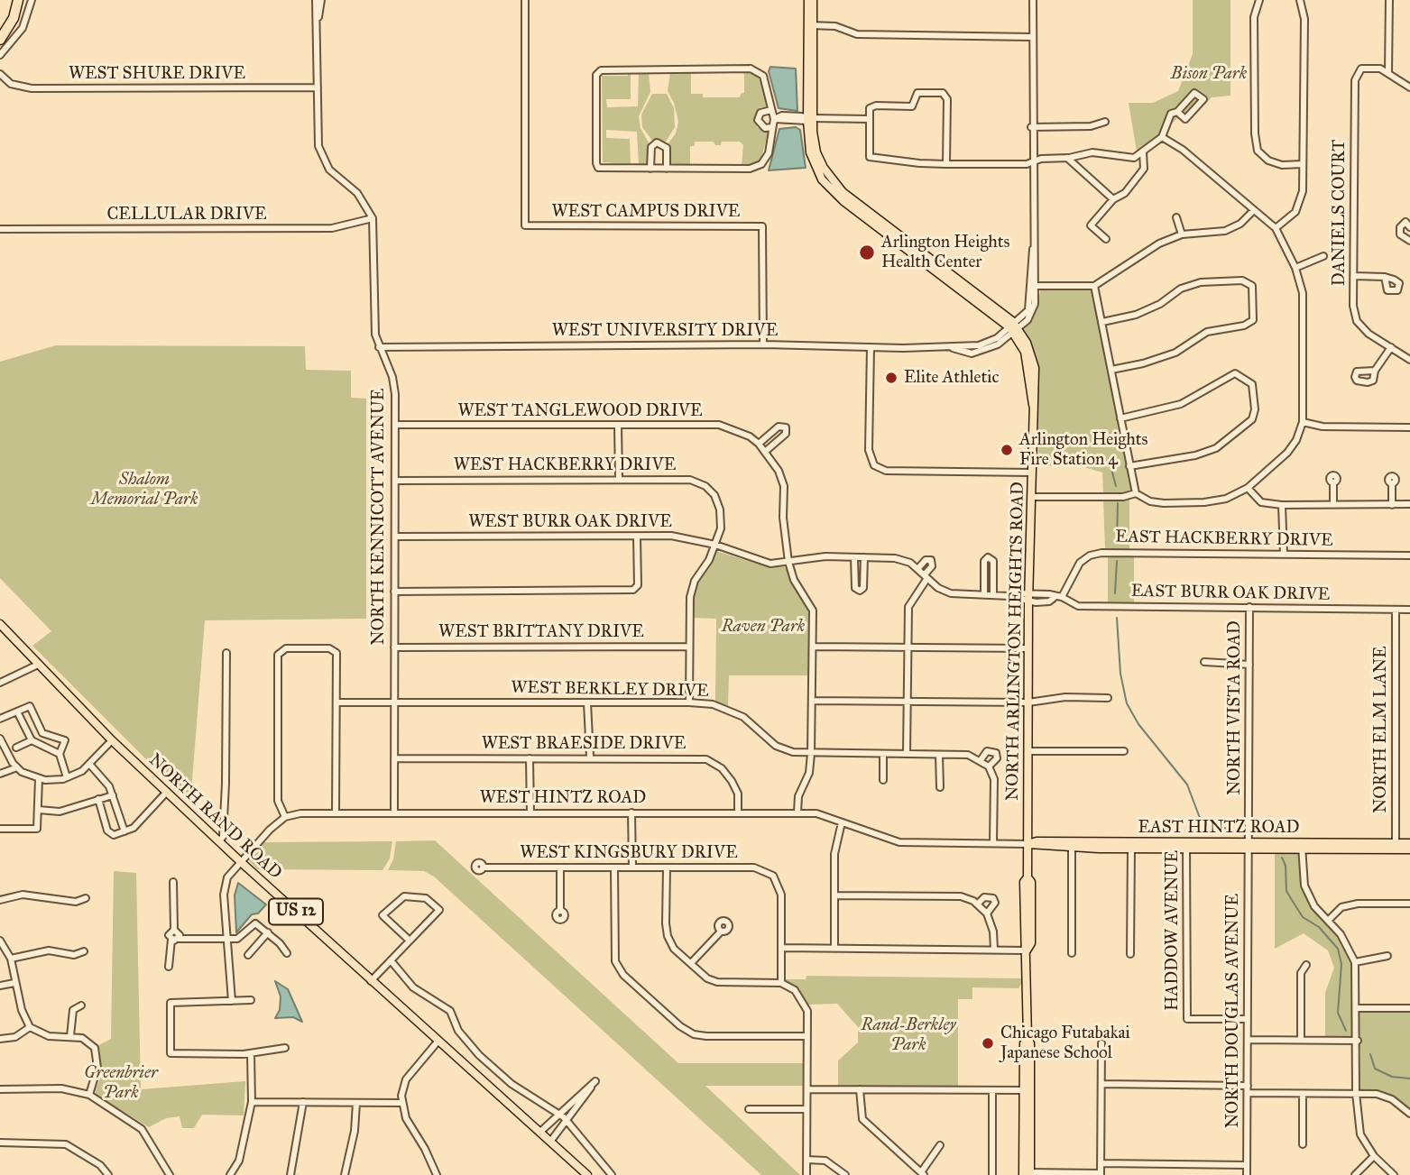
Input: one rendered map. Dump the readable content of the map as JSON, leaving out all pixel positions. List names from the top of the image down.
{
  "streets": {
    "main road": [
      "NORTH ARLINGTON HEIGHTS ROAD",
      "NORTH RAND ROAD",
      "EAST HINTZ ROAD",
      "US 12"
    ],
    "street": [
      "WEST SHURE DRIVE",
      "WEST CAMPUS DRIVE",
      "DANIELS COURT",
      "CELLULAR DRIVE",
      "WEST UNIVERSITY DRIVE",
      "WEST TANGLEWOOD DRIVE",
      "WEST HACKBERRY DRIVE",
      "NORTH KENNICOTT AVENUE",
      "WEST BURR OAK DRIVE",
      "EAST HACKBERRY DRIVE",
      "EAST BURR OAK DRIVE",
      "WEST BRITTANY DRIVE",
      "WEST BERKLEY DRIVE",
      "NORTH VISTA ROAD",
      "NORTH ELM LANE",
      "WEST BRAESIDE DRIVE",
      "WEST HINTZ ROAD",
      "WEST KINGSBURY DRIVE",
      "HADDOW AVENUE",
      "NORTH DOUGLAS AVENUE"
    ]
  },
  "crossings": [
    ["WEST CAMPUS DRIVE", "WEST UNIVERSITY DRIVE"],
    ["CELLULAR DRIVE", "NORTH KENNICOTT AVENUE"],
    ["WEST UNIVERSITY DRIVE", "NORTH KENNICOTT AVENUE"],
    ["WEST UNIVERSITY DRIVE", "NORTH ARLINGTON HEIGHTS ROAD"],
    ["WEST TANGLEWOOD DRIVE", "NORTH KENNICOTT AVENUE"],
    ["WEST TANGLEWOOD DRIVE", "WEST BURR OAK DRIVE"],
    ["WEST TANGLEWOOD DRIVE", "WEST BERKLEY DRIVE"],
    ["WEST TANGLEWOOD DRIVE", "WEST HINTZ ROAD"],
    ["WEST HACKBERRY DRIVE", "NORTH KENNICOTT AVENUE"],
    ["WEST HACKBERRY DRIVE", "WEST BURR OAK DRIVE"],
    ["NORTH KENNICOTT AVENUE", "WEST BURR OAK DRIVE"],
    ["NORTH KENNICOTT AVENUE", "WEST BRITTANY DRIVE"],
    ["NORTH KENNICOTT AVENUE", "WEST BERKLEY DRIVE"],
    ["NORTH KENNICOTT AVENUE", "WEST BRAESIDE DRIVE"],
    ["NORTH KENNICOTT AVENUE", "WEST HINTZ ROAD"],
    ["WEST BURR OAK DRIVE", "EAST BURR OAK DRIVE"],
    ["EAST HACKBERRY DRIVE", "EAST BURR OAK DRIVE"],
    ["EAST BURR OAK DRIVE", "NORTH ARLINGTON HEIGHTS ROAD"],
    ["EAST BURR OAK DRIVE", "NORTH VISTA ROAD"],
    ["EAST BURR OAK DRIVE", "NORTH ELM LANE"],
    ["NORTH ARLINGTON HEIGHTS ROAD", "EAST HINTZ ROAD"],
    ["NORTH VISTA ROAD", "EAST HINTZ ROAD"],
    ["NORTH VISTA ROAD", "NORTH DOUGLAS AVENUE"],
    ["NORTH ELM LANE", "EAST HINTZ ROAD"],
    ["WEST BRAESIDE DRIVE", "WEST HINTZ ROAD"],
    ["WEST HINTZ ROAD", "EAST HINTZ ROAD"],
    ["EAST HINTZ ROAD", "HADDOW AVENUE"],
    ["EAST HINTZ ROAD", "NORTH DOUGLAS AVENUE"],
    ["HADDOW AVENUE", "NORTH DOUGLAS AVENUE"]
  ],
  "parks": [
    "Bison Park",
    "Shalom Memorial Park",
    "Raven Park",
    "Rand-Berkley Park",
    "Greenbrier Park"
  ],
  "places": [
    "Arlington Heights Health Center",
    "Elite Athletic",
    "Arlington Heights Fire Station 4",
    "Chicago Futabakai Japanese School"
  ]
}
